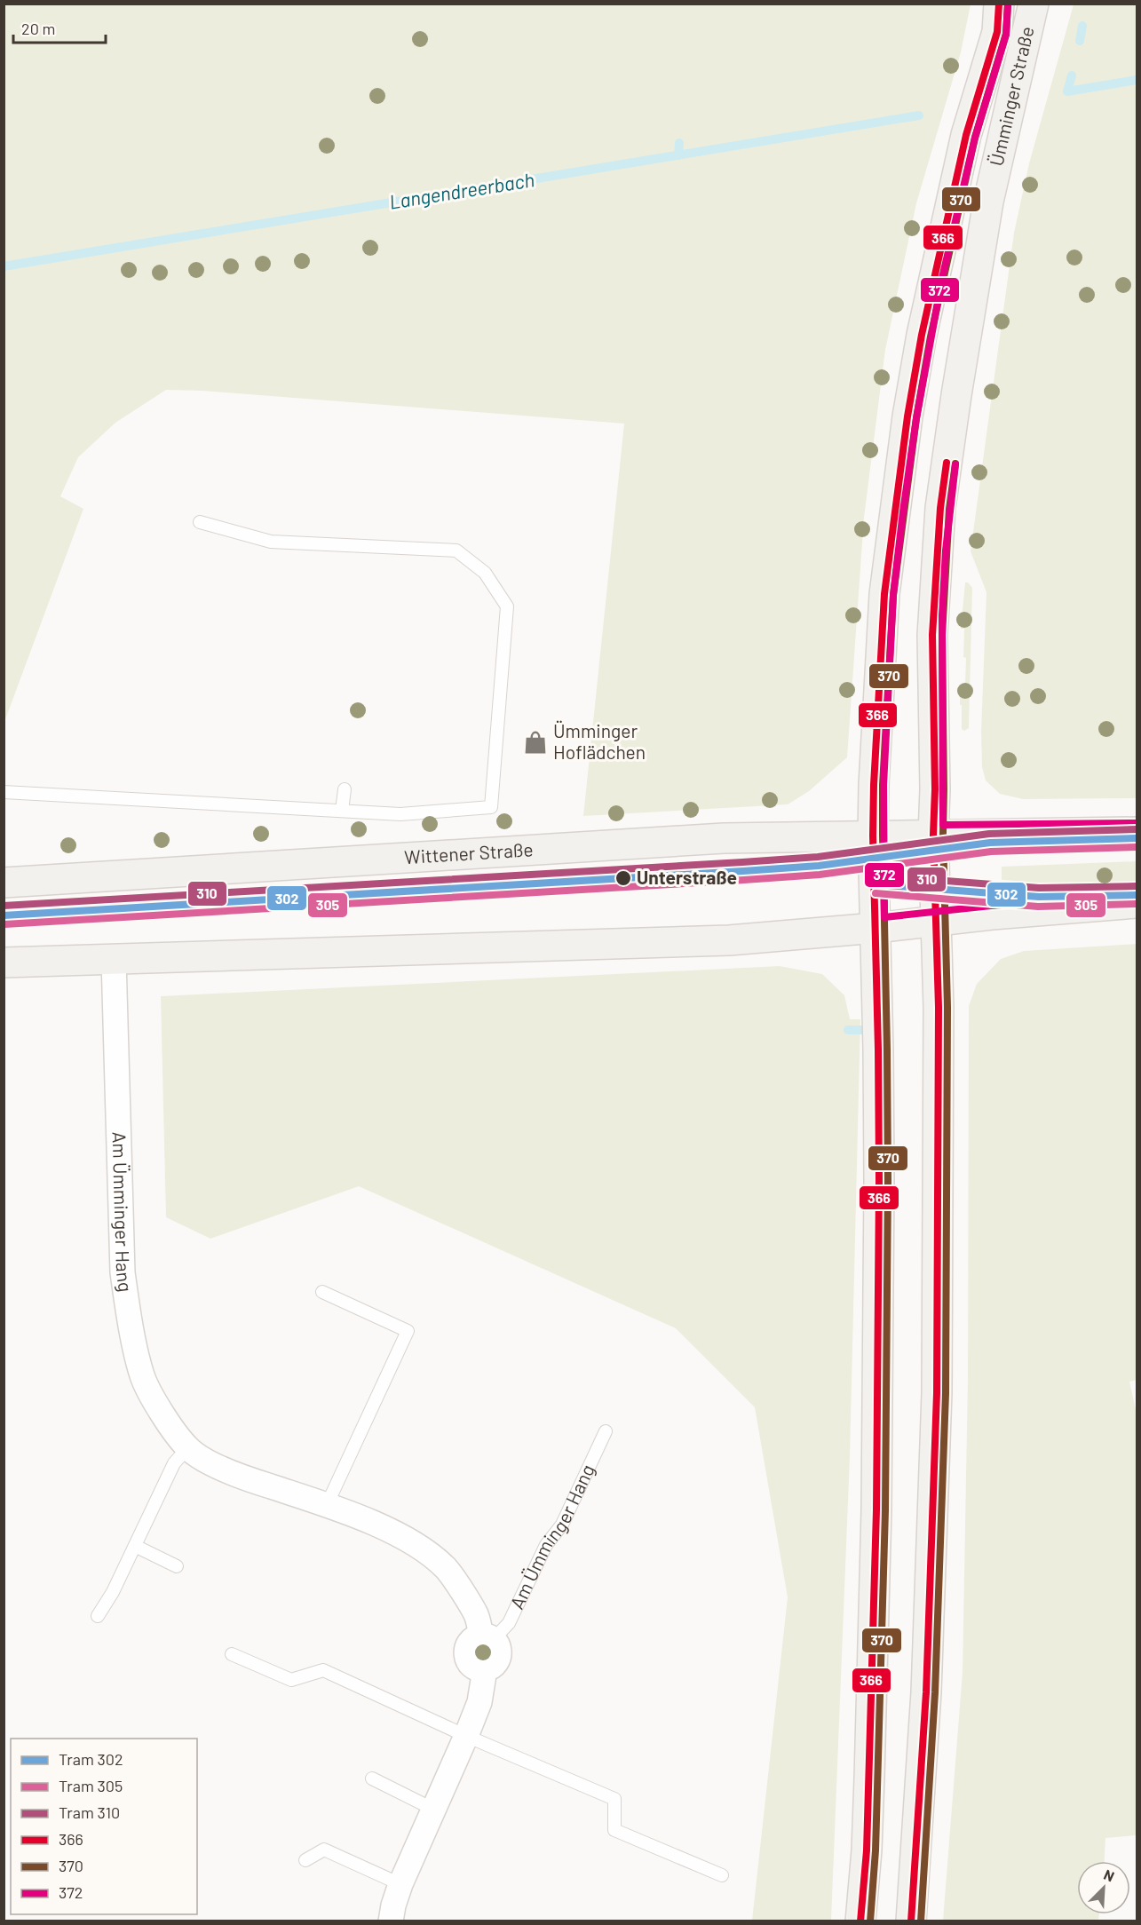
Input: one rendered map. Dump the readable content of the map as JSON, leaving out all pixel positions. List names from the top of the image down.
{
  "streets": {
    "main road": ["Ümminger Straße", "Wittener Straße"],
    "street": ["Am Ümminger Hang"]
  },
  "crossings": [
    ["Ümminger Straße", "Wittener Straße"]
  ],
  "water": ["Langendreerbach"],
  "places": {
    "shop": ["Ümminger Hoflädchen"],
    "other": ["Unterstraße"]
  },
  "lines": [
    "transit line 366",
    "transit line 370",
    "transit line 372",
    "tram line 310",
    "tram line 302",
    "tram line 305"
  ],
  "legend": [
    "Tram 302",
    "Tram 305",
    "Tram 310",
    "366",
    "370",
    "372"
  ],
  "scale_bar": "20 m",
  "north": "top right"
}
